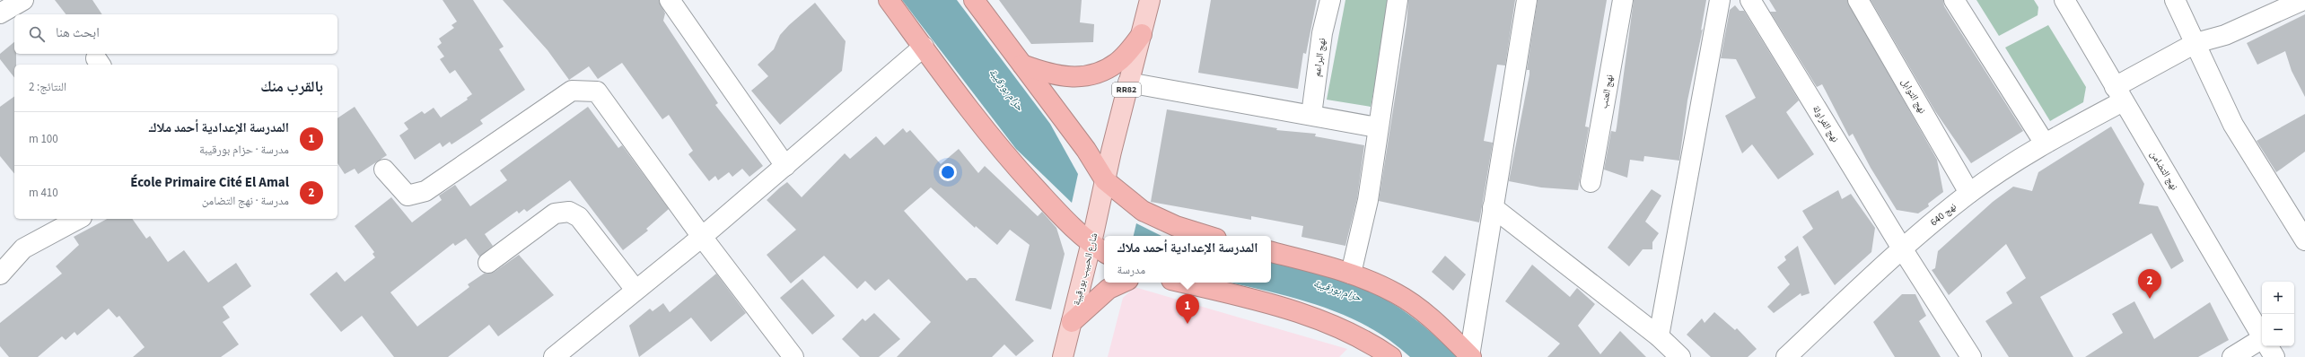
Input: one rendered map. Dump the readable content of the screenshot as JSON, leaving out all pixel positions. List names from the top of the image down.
{
  "streets": {
    "main road": ["RR82", "شارع الحبيب بورقيبة"],
    "street": [
      "نهج البراعم",
      "نهج العنب",
      "نهج التوابل",
      "نهج الفراولة",
      "نهج التضامن",
      "نهج 640"
    ]
  },
  "crossings": [
    ["RR82", "شارع الحبيب بورقيبة"],
    ["نهج التوابل", "نهج 640"],
    ["نهج الفراولة", "نهج 640"],
    ["نهج التضامن", "نهج 640"]
  ],
  "water": ["حزام بورقيبة"],
  "page": {
    "search": "ابحث هنا",
    "heading": ["بالقرب منك", "النتائج: 2"],
    "list": [
      {
        "mark": "1",
        "name": "المدرسة الإعدادية أحمد ملاك",
        "note": "مدرسة · حزام بورقيبة",
        "value": "100 m"
      },
      {
        "mark": "2",
        "name": "École Primaire Cité El Amal",
        "note": "مدرسة · نهج التضامن",
        "value": "410 m"
      }
    ],
    "popup": ["المدرسة الإعدادية أحمد ملاك", "مدرسة"],
    "pins": ["2", "1"],
    "map_buttons": ["+", "−"]
  }
}
